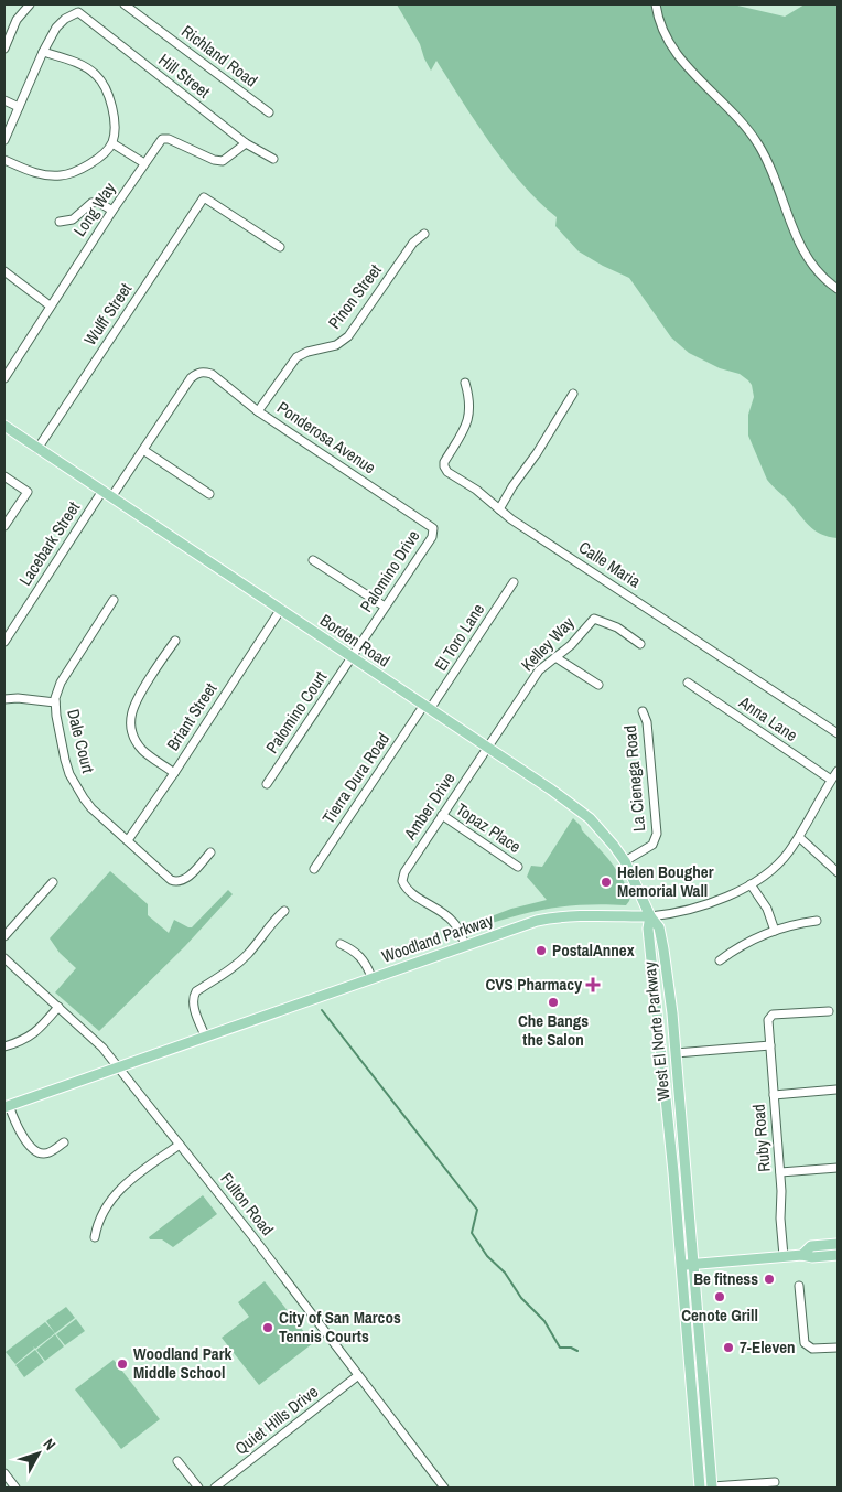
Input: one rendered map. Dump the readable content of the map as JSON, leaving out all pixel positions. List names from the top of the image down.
{
  "streets": {
    "main road": ["Borden Road", "Woodland Parkway", "West El Norte Parkway"],
    "street": [
      "Richland Road",
      "Hill Street",
      "Long Way",
      "Pinon Street",
      "Wulff Street",
      "Ponderosa Avenue",
      "Lacebark Street",
      "Calle Maria",
      "Palomino Drive",
      "El Toro Lane",
      "Kelley Way",
      "Palomino Court",
      "Briant Street",
      "Anna Lane",
      "Dale Court",
      "Tierra Dura Road",
      "La Cienega Road",
      "Amber Drive",
      "Topaz Place",
      "Ruby Road",
      "Fulton Road",
      "Quiet Hills Drive"
    ]
  },
  "crossings": [
    ["Hill Street", "Long Way"],
    ["Pinon Street", "Ponderosa Avenue"],
    ["Wulff Street", "Borden Road"],
    ["Ponderosa Avenue", "Palomino Drive"],
    ["Lacebark Street", "Borden Road"],
    ["Palomino Drive", "Borden Road"],
    ["Palomino Drive", "Palomino Court"],
    ["El Toro Lane", "Borden Road"],
    ["El Toro Lane", "Tierra Dura Road"],
    ["Borden Road", "Kelley Way"],
    ["Borden Road", "Palomino Court"],
    ["Borden Road", "Briant Street"],
    ["Borden Road", "Tierra Dura Road"],
    ["Borden Road", "La Cienega Road"],
    ["Borden Road", "Amber Drive"],
    ["Borden Road", "Woodland Parkway"],
    ["Borden Road", "West El Norte Parkway"],
    ["Kelley Way", "Amber Drive"],
    ["Briant Street", "Dale Court"],
    ["Anna Lane", "Woodland Parkway"],
    ["Amber Drive", "Topaz Place"],
    ["Amber Drive", "Woodland Parkway"],
    ["Woodland Parkway", "West El Norte Parkway"],
    ["Woodland Parkway", "Fulton Road"],
    ["Fulton Road", "Quiet Hills Drive"]
  ],
  "places": {
    "other": [
      "Helen Bougher Memorial Wall",
      "PostalAnnex",
      "Che Bangs the Salon",
      "Be fitness",
      "Cenote Grill",
      "City of San Marcos Tennis Courts",
      "7-Eleven",
      "Woodland Park Middle School"
    ],
    "health": ["CVS Pharmacy"]
  },
  "north": "top right"
}
